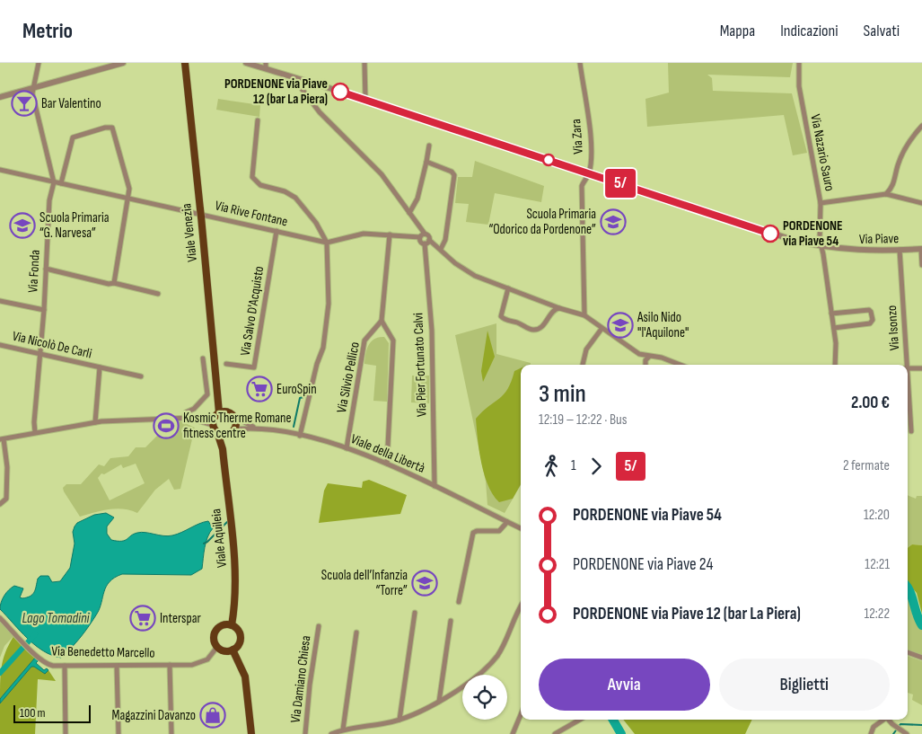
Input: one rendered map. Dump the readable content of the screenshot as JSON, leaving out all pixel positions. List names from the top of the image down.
{
  "streets": {
    "main road": ["Viale Venezia", "Viale Aquileia"],
    "street": [
      "Via Zara",
      "Via Nazario Sauro",
      "Via Rive Fontane",
      "Via Piave",
      "Via Fonda",
      "Via Salvo D'Acquisto",
      "Via Isonzo",
      "Via Nicolò De Carli",
      "Via Pier Fortunato Calvi",
      "Via Silvio Pellico",
      "Viale della Libertà",
      "Via Benedetto Marcello",
      "Via Damiano Chiesa"
    ]
  },
  "crossings": [
    ["Via Zara", "Via Piave"],
    ["Via Nazario Sauro", "Via Piave"],
    ["Via Rive Fontane", "Via Fonda"],
    ["Via Rive Fontane", "Via Salvo D'Acquisto"],
    ["Viale Venezia", "Viale della Libertà"],
    ["Viale Venezia", "Viale Aquileia"],
    ["Via Piave", "Via Isonzo"],
    ["Via Fonda", "Via Nicolò De Carli"],
    ["Via Pier Fortunato Calvi", "Viale della Libertà"],
    ["Via Silvio Pellico", "Viale della Libertà"],
    ["Viale della Libertà", "Viale Aquileia"],
    ["Viale Aquileia", "Via Benedetto Marcello"]
  ],
  "water": ["Lago Tomadini"],
  "places": {
    "other": ["PORDENONE via Piave 12 (bar La Piera)", "PORDENONE via Piave 54"],
    "bar": ["Bar Valentino"],
    "school or university": [
      "Scuola Primaria “Odorico da Pordenone”",
      "Scuola Primaria “G. Narvesa”",
      "Asilo Nido \"l'Aquilone\"",
      "Scuola dell’Infanzia “Torre”"
    ],
    "supermarket": ["EuroSpin", "Interspar"],
    "sports": ["Kosmic Therme Romane fitness centre"],
    "shop": ["Magazzini Davanzo"]
  },
  "lines": ["bus line 5/"],
  "scale_bar": "100 m",
  "page": {
    "header": "Metrio",
    "nav": ["Mappa", "Indicazioni", "Salvati"],
    "on_map": "5/",
    "heading": ["3 min", "12:19 – 12:22 · Bus", "2.00 €"],
    "legs": ["1", "5/", "2 fermate"],
    "list": [
      {
        "name": "PORDENONE via Piave 54",
        "value": "12:20"
      },
      {
        "name": "PORDENONE via Piave 24",
        "value": "12:21"
      },
      {
        "name": "PORDENONE via Piave 12 (bar La Piera)",
        "value": "12:22"
      }
    ],
    "buttons": ["Avvia", "Biglietti"],
    "scale": "100 m"
  }
}
